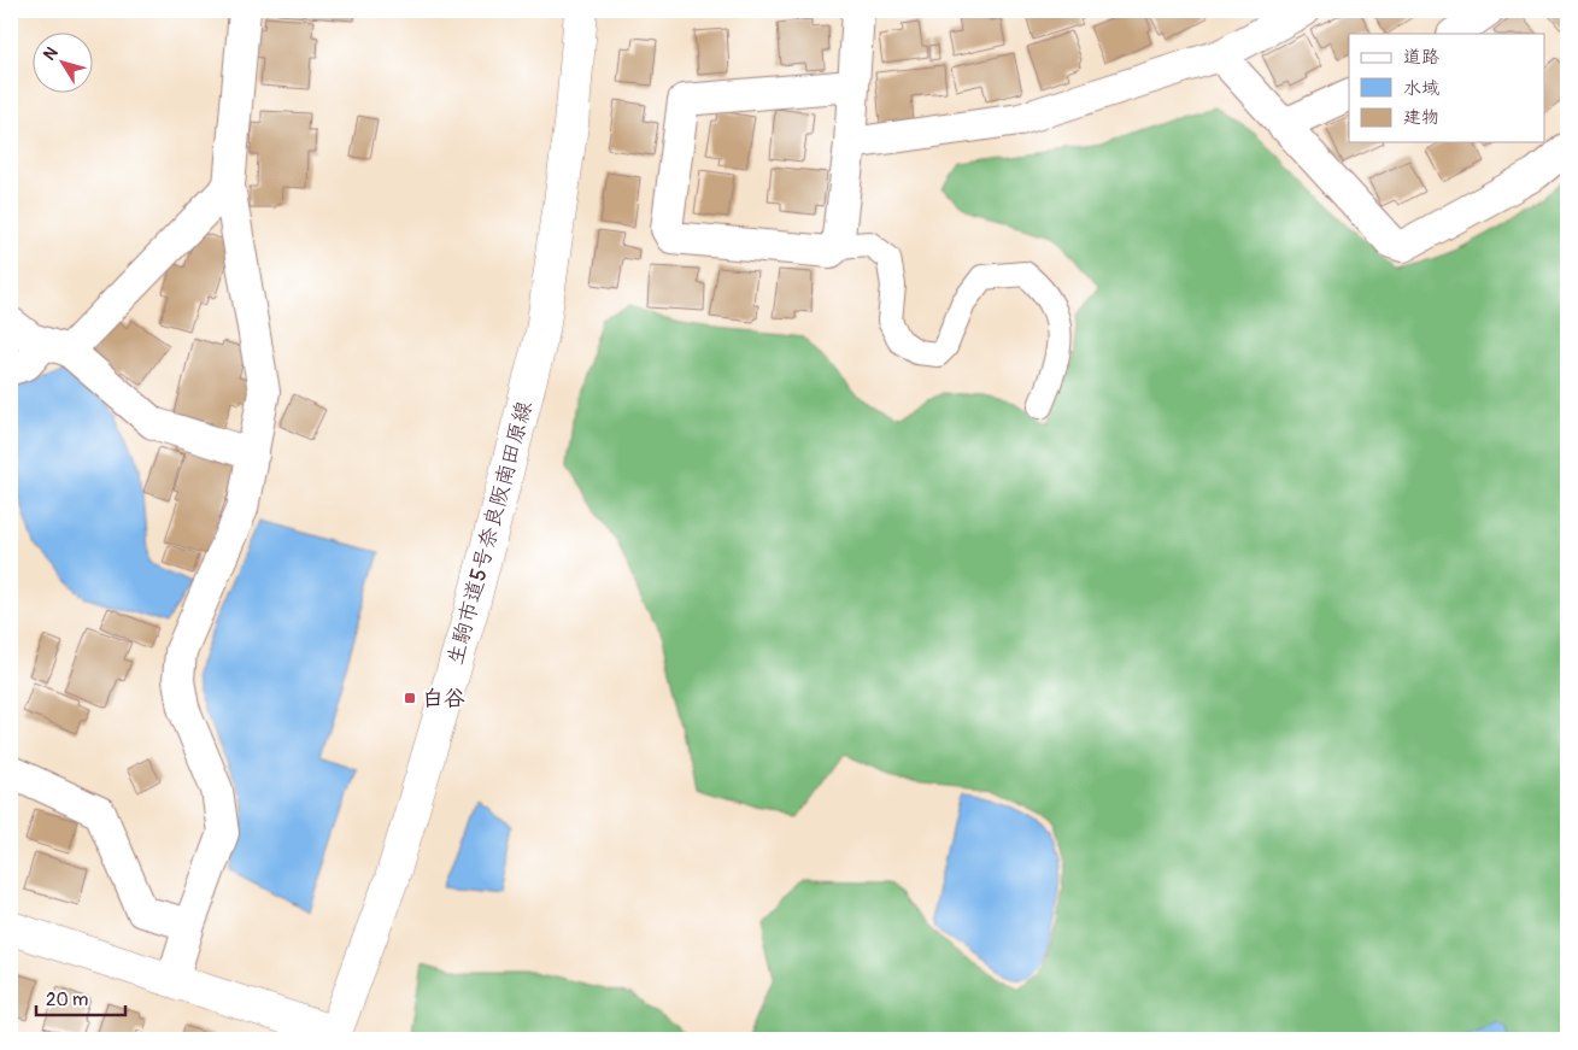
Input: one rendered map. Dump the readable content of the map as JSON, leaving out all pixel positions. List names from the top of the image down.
{
  "streets": {
    "street": ["生駒市道5号奈良阪南田原線"]
  },
  "places": {
    "transit": ["白谷"]
  },
  "legend": ["道路", "水域", "建物"],
  "scale_bar": "20 m",
  "north": "top left"
}
